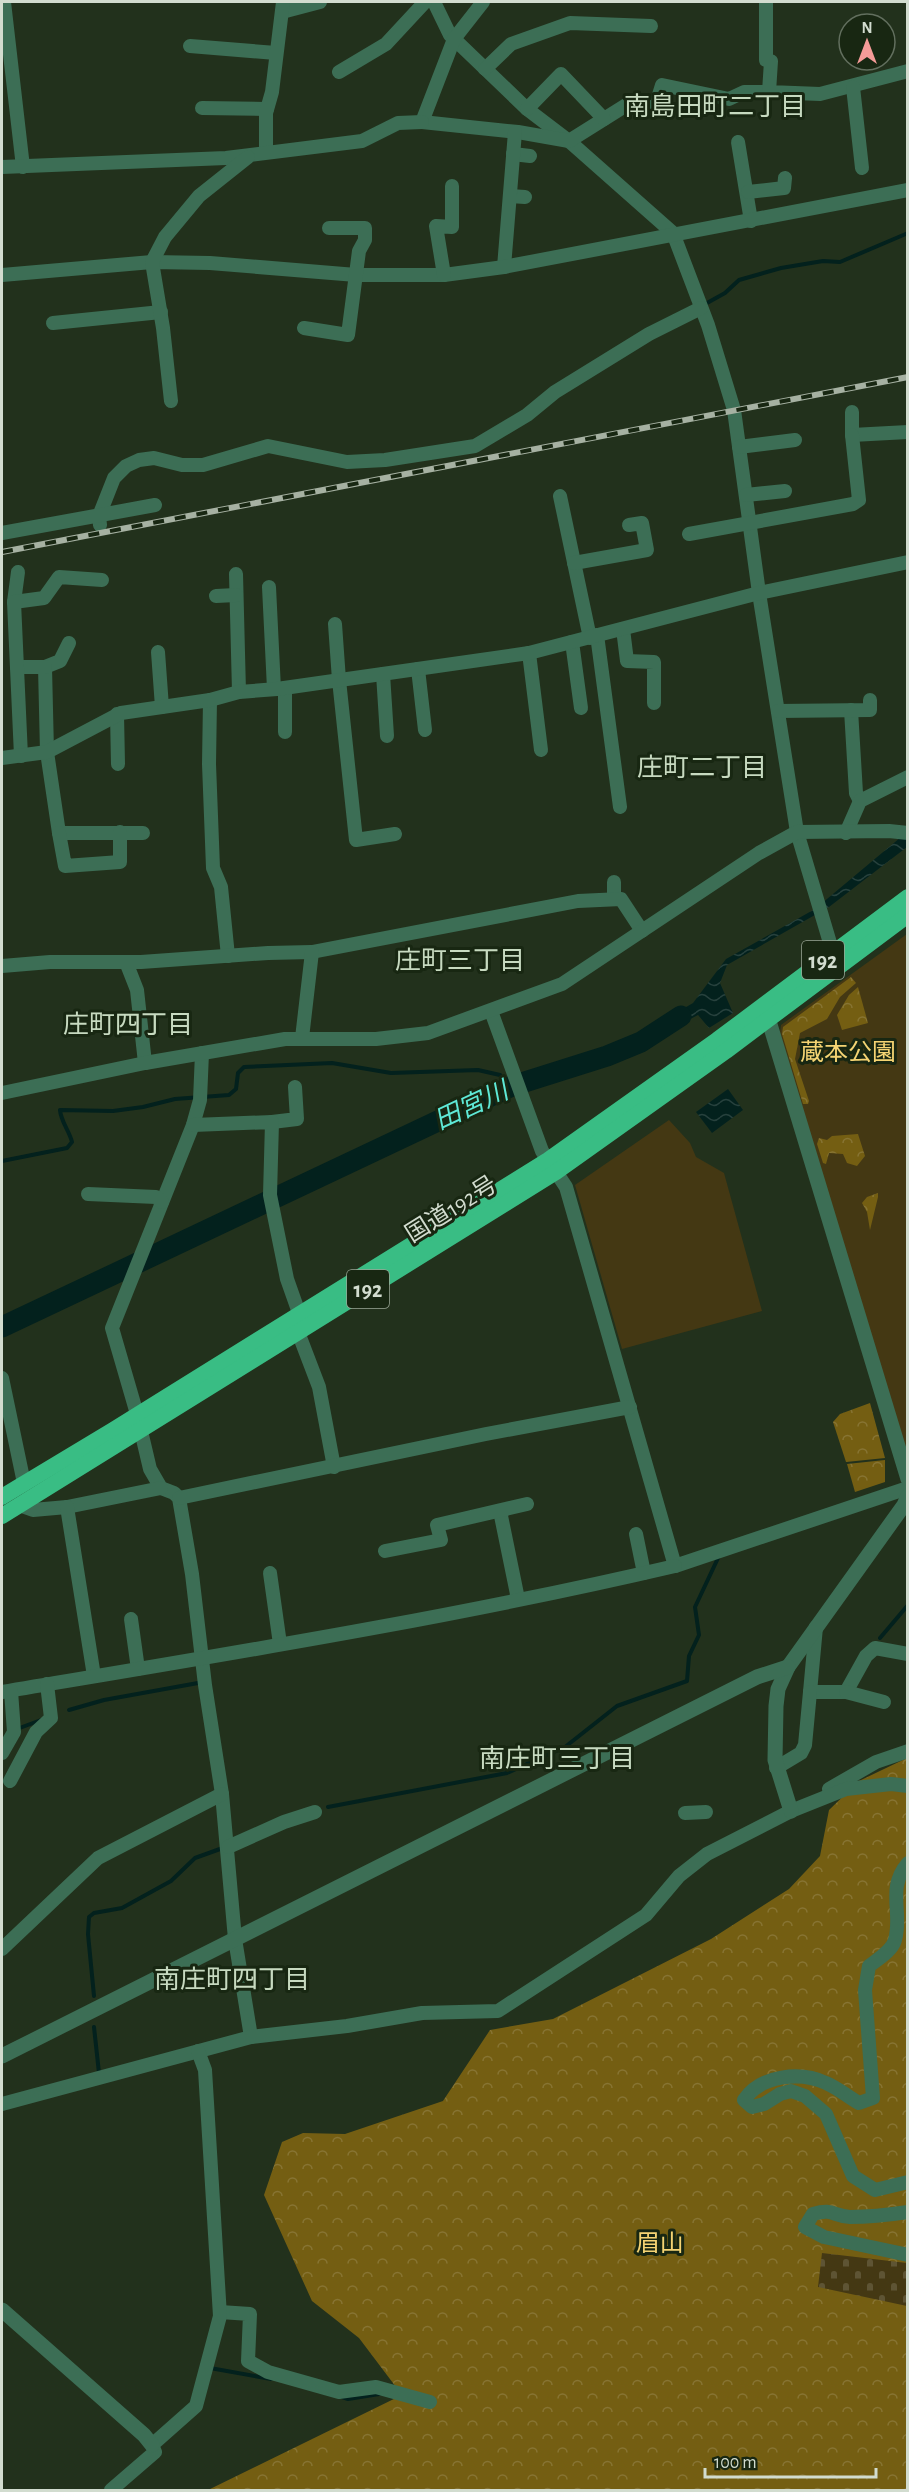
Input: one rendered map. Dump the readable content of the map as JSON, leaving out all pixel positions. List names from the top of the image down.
{
  "streets": {
    "highway": ["192", "国道192号"]
  },
  "districts": [
    "南島田町二丁目",
    "庄町二丁目",
    "庄町三丁目",
    "庄町四丁目",
    "南庄町三丁目",
    "南庄町四丁目"
  ],
  "water": ["田宮川"],
  "parks": ["蔵本公園", "眉山"],
  "scale_bar": "100 m",
  "north": "top"
}
